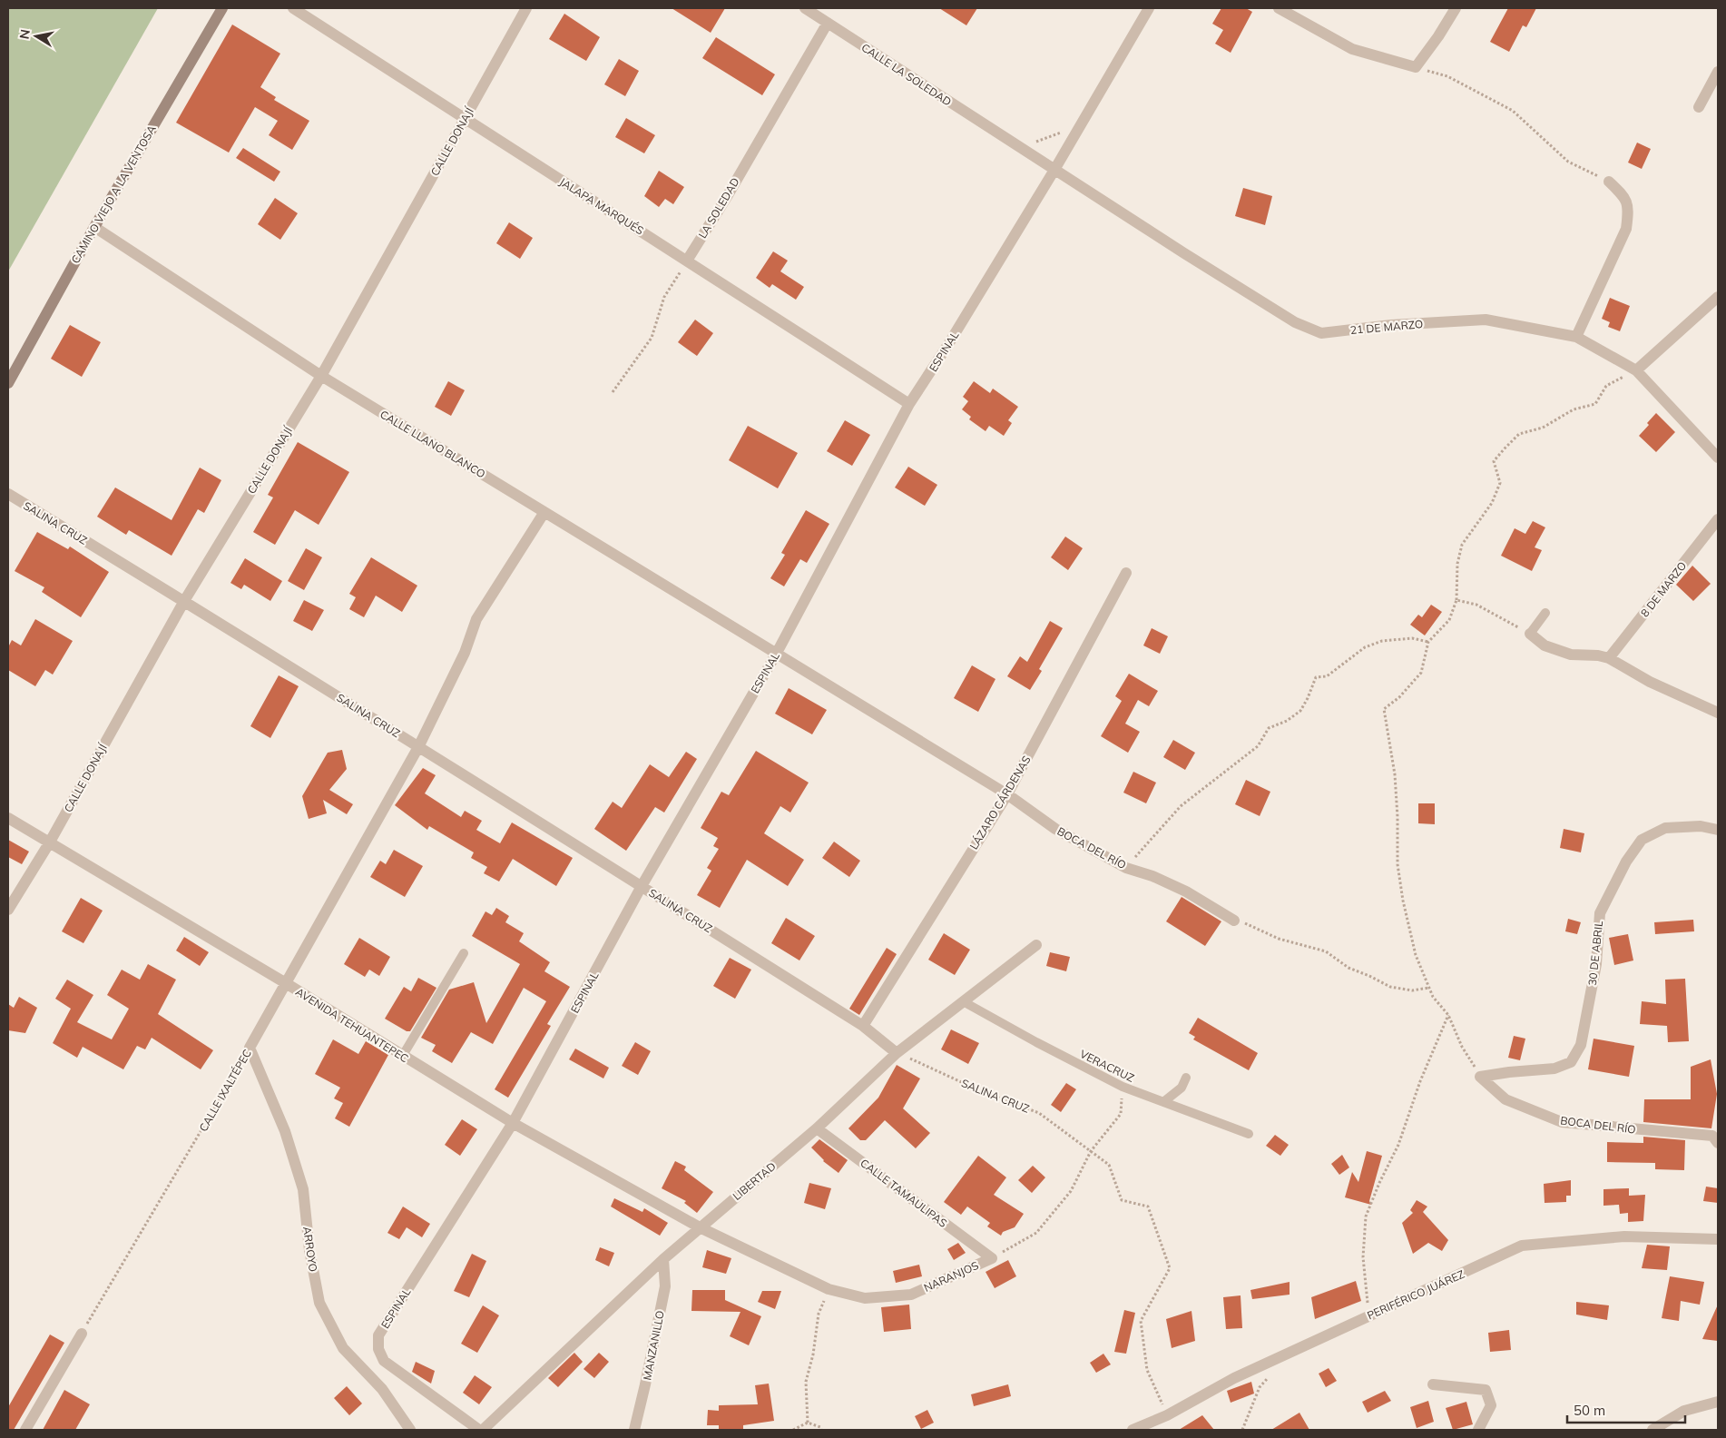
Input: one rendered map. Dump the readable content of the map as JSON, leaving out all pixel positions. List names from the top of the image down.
{
  "streets": {
    "main road": ["CAMINO VIEJO A LA VENTOSA"],
    "street": [
      "CALLE LA SOLEDAD",
      "CALLE DONAJÍ",
      "JALAPA MARQUÉS",
      "LA SOLEDAD",
      "21 DE MARZO",
      "ESPINAL",
      "CALLE LLANO BLANCO",
      "SALINA CRUZ",
      "8 DE MARZO",
      "LÁZARO CÁRDENAS",
      "BOCA DEL RÍO",
      "30 DE ABRIL",
      "AVENIDA TEHUANTEPEC",
      "CALLE IXALTÉPEC",
      "LIBERTAD",
      "CALLE TAMAULIPAS",
      "ARROYO",
      "NARANJOS",
      "PERIFÉRICO JUÁREZ",
      "MANZANILLO"
    ],
    "lane": ["VERACRUZ"]
  },
  "crossings": [
    ["CALLE LA SOLEDAD", "LA SOLEDAD"],
    ["CALLE LA SOLEDAD", "21 DE MARZO"],
    ["CALLE LA SOLEDAD", "ESPINAL"],
    ["CALLE DONAJÍ", "JALAPA MARQUÉS"],
    ["CALLE DONAJÍ", "CALLE LLANO BLANCO"],
    ["CALLE DONAJÍ", "SALINA CRUZ"],
    ["CALLE DONAJÍ", "AVENIDA TEHUANTEPEC"],
    ["CAMINO VIEJO A LA VENTOSA", "CALLE LLANO BLANCO"],
    ["JALAPA MARQUÉS", "LA SOLEDAD"],
    ["JALAPA MARQUÉS", "ESPINAL"],
    ["21 DE MARZO", "ESPINAL"],
    ["ESPINAL", "CALLE LLANO BLANCO"],
    ["ESPINAL", "SALINA CRUZ"],
    ["ESPINAL", "BOCA DEL RÍO"],
    ["ESPINAL", "AVENIDA TEHUANTEPEC"],
    ["CALLE LLANO BLANCO", "BOCA DEL RÍO"],
    ["CALLE LLANO BLANCO", "CALLE IXALTÉPEC"],
    ["SALINA CRUZ", "LÁZARO CÁRDENAS"],
    ["SALINA CRUZ", "CALLE IXALTÉPEC"],
    ["SALINA CRUZ", "LIBERTAD"],
    ["SALINA CRUZ", "NARANJOS"],
    ["SALINA CRUZ", "PERIFÉRICO JUÁREZ"],
    ["LÁZARO CÁRDENAS", "BOCA DEL RÍO"],
    ["BOCA DEL RÍO", "30 DE ABRIL"],
    ["AVENIDA TEHUANTEPEC", "CALLE IXALTÉPEC"],
    ["AVENIDA TEHUANTEPEC", "LIBERTAD"],
    ["AVENIDA TEHUANTEPEC", "NARANJOS"],
    ["VERACRUZ", "LIBERTAD"],
    ["VERACRUZ", "NARANJOS"],
    ["CALLE IXALTÉPEC", "ARROYO"],
    ["LIBERTAD", "CALLE TAMAULIPAS"],
    ["LIBERTAD", "NARANJOS"],
    ["LIBERTAD", "MANZANILLO"],
    ["CALLE TAMAULIPAS", "NARANJOS"]
  ],
  "scale_bar": "50 m",
  "north": "left"
}
